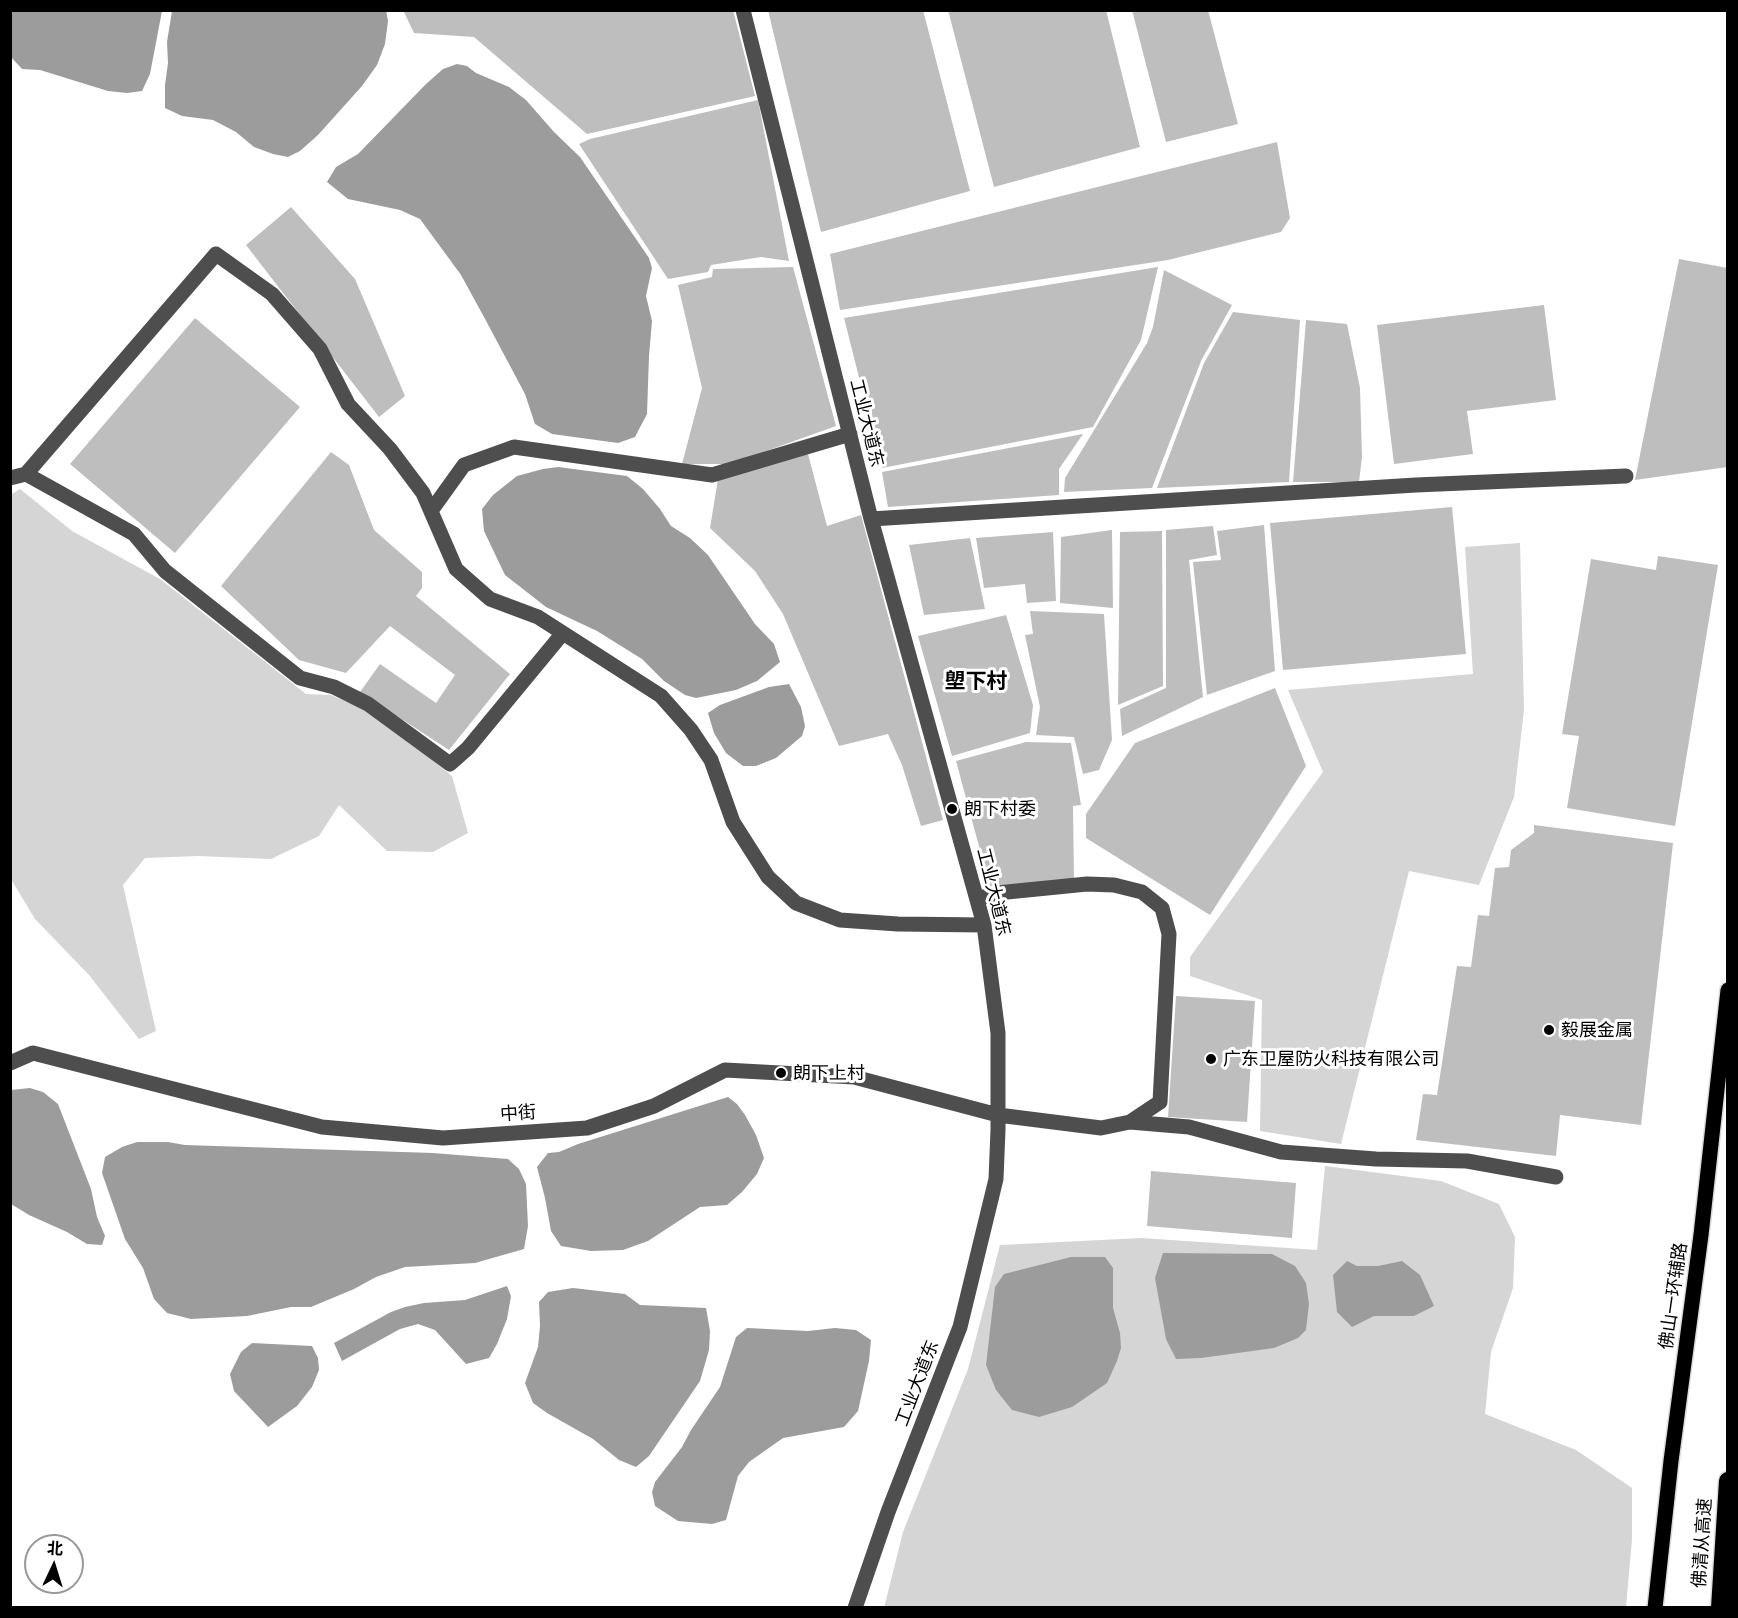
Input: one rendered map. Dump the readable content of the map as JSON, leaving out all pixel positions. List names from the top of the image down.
{
  "streets": {
    "highway": ["佛清从高速"],
    "main road": ["佛山一环辅路"],
    "street": ["工业大道东", "中街"]
  },
  "crossings": [
    ["工业大道东", "中街"]
  ],
  "districts": ["塱下村"],
  "places": [
    "朗下村委",
    "毅展金属",
    "广东卫屋防火科技有限公司",
    "朗下上村"
  ],
  "north": "top"
}
